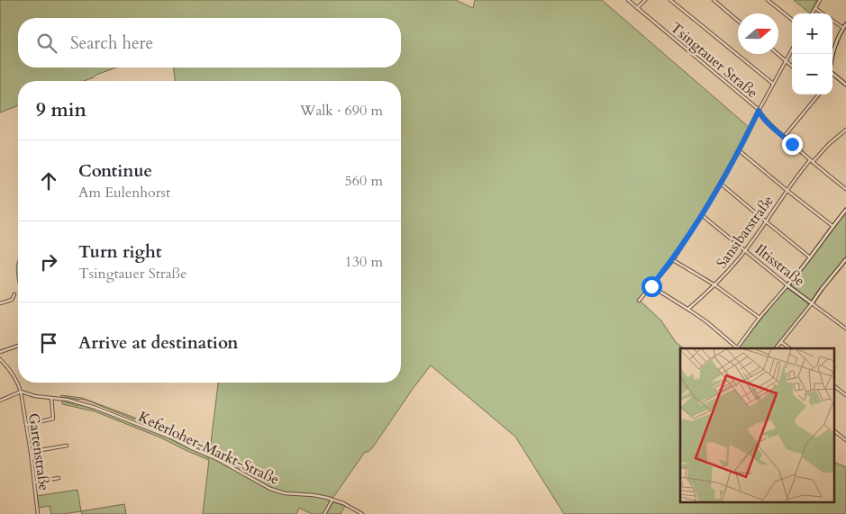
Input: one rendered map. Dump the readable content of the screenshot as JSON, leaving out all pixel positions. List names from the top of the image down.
{
  "streets": {
    "street": [
      "Tsingtauer Straße",
      "Sansibarstraße",
      "Iltisstraße",
      "Keferloher-Markt-Straße",
      "Gartenstraße"
    ]
  },
  "crossings": [
    ["Tsingtauer Straße", "Sansibarstraße"],
    ["Sansibarstraße", "Iltisstraße"],
    ["Keferloher-Markt-Straße", "Gartenstraße"]
  ],
  "north": "right",
  "page": {
    "map_buttons": ["+", "−"],
    "search": "Search here",
    "heading": ["9 min", "Walk · 690 m"],
    "list": [
      ["Continue", "Am Eulenhorst", "560 m"],
      ["Turn right", "Tsingtauer Straße", "130 m"],
      "Arrive at destination"
    ]
  }
}
